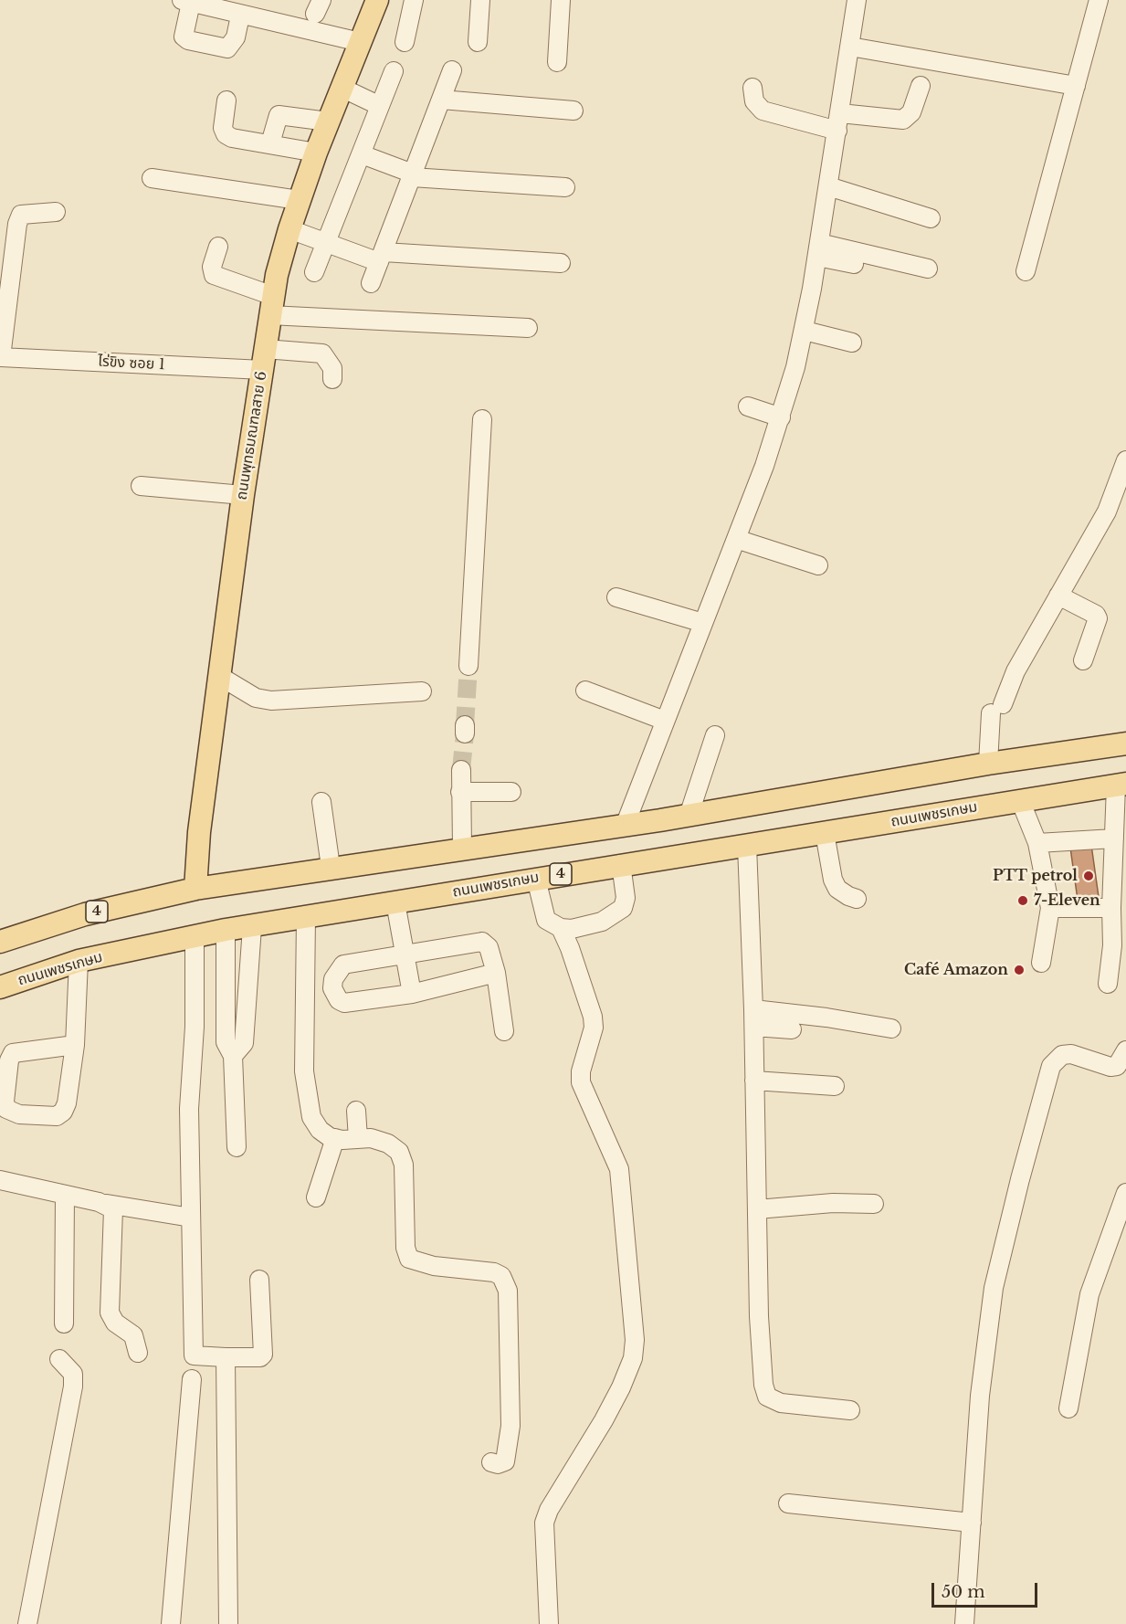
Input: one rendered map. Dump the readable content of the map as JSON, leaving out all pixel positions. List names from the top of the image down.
{
  "streets": {
    "main road": ["ถนนพุทธมณฑลสาย 6", "ถนนเพชรเกษม", "4"],
    "street": ["ไร่ขิง ซอย 1"]
  },
  "crossings": [
    ["ไร่ขิง ซอย 1", "ถนนพุทธมณฑลสาย 6"],
    ["ถนนพุทธมณฑลสาย 6", "4"]
  ],
  "places": ["PTT petrol", "7-Eleven", "Café Amazon"],
  "scale_bar": "50 m"
}
